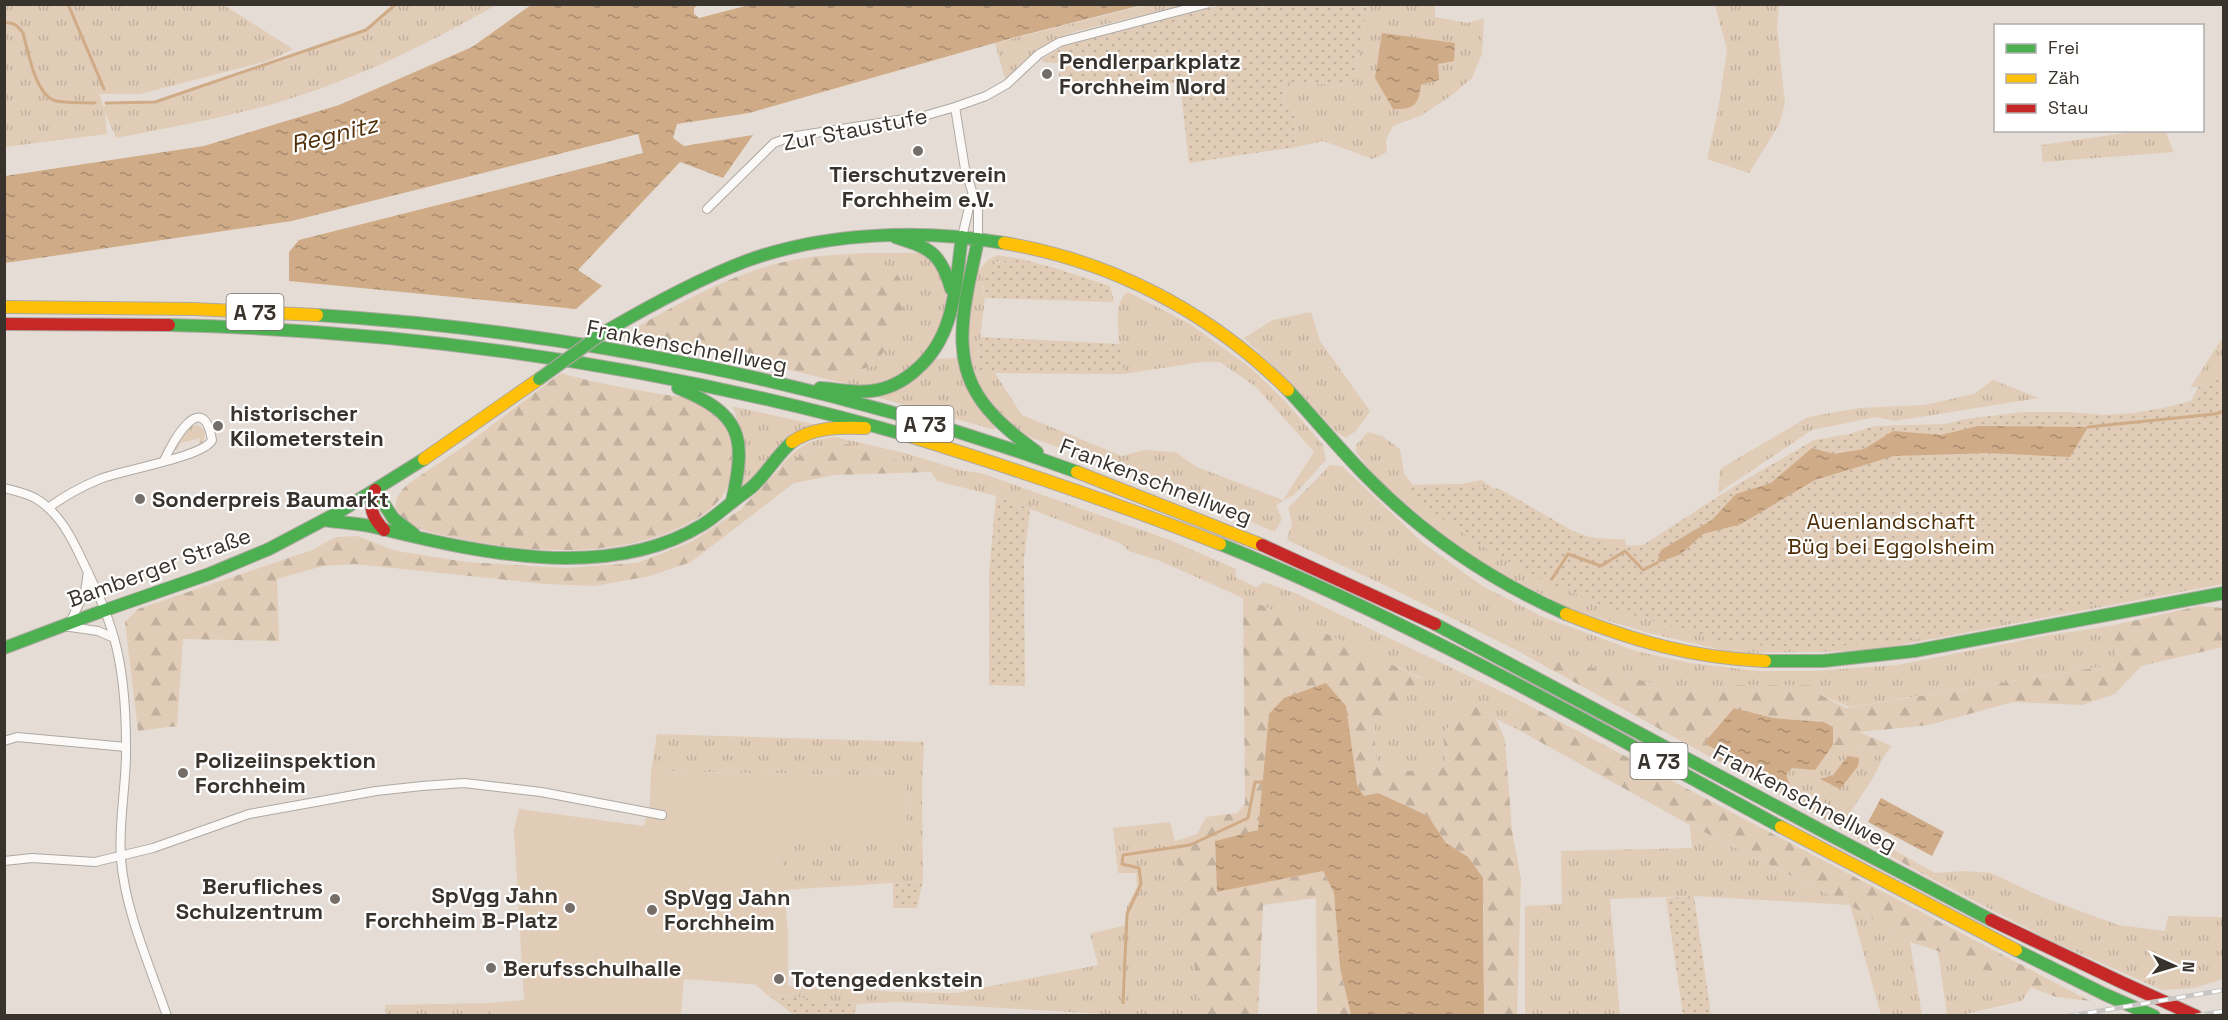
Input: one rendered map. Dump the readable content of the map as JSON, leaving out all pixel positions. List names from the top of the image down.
{
  "streets": {
    "main road": ["A 73", "Frankenschnellweg", "Bamberger Straße"],
    "street": ["Zur Staustufe"]
  },
  "crossings": [
    ["Zur Staustufe", "Bamberger Straße"]
  ],
  "water": ["Regnitz"],
  "parks": ["Auenlandschaft Büg bei Eggolsheim"],
  "places": [
    "Pendlerparkplatz Forchheim Nord",
    "Tierschutzverein Forchheim e.V.",
    "historischer Kilometerstein",
    "Sonderpreis Baumarkt",
    "Polizeiinspektion Forchheim",
    "Berufliches Schulzentrum",
    "SpVgg Jahn Forchheim B-Platz",
    "SpVgg Jahn Forchheim",
    "Berufsschulhalle",
    "Totengedenkstein"
  ],
  "legend": ["Frei", "Zäh", "Stau"],
  "north": "right"
}
